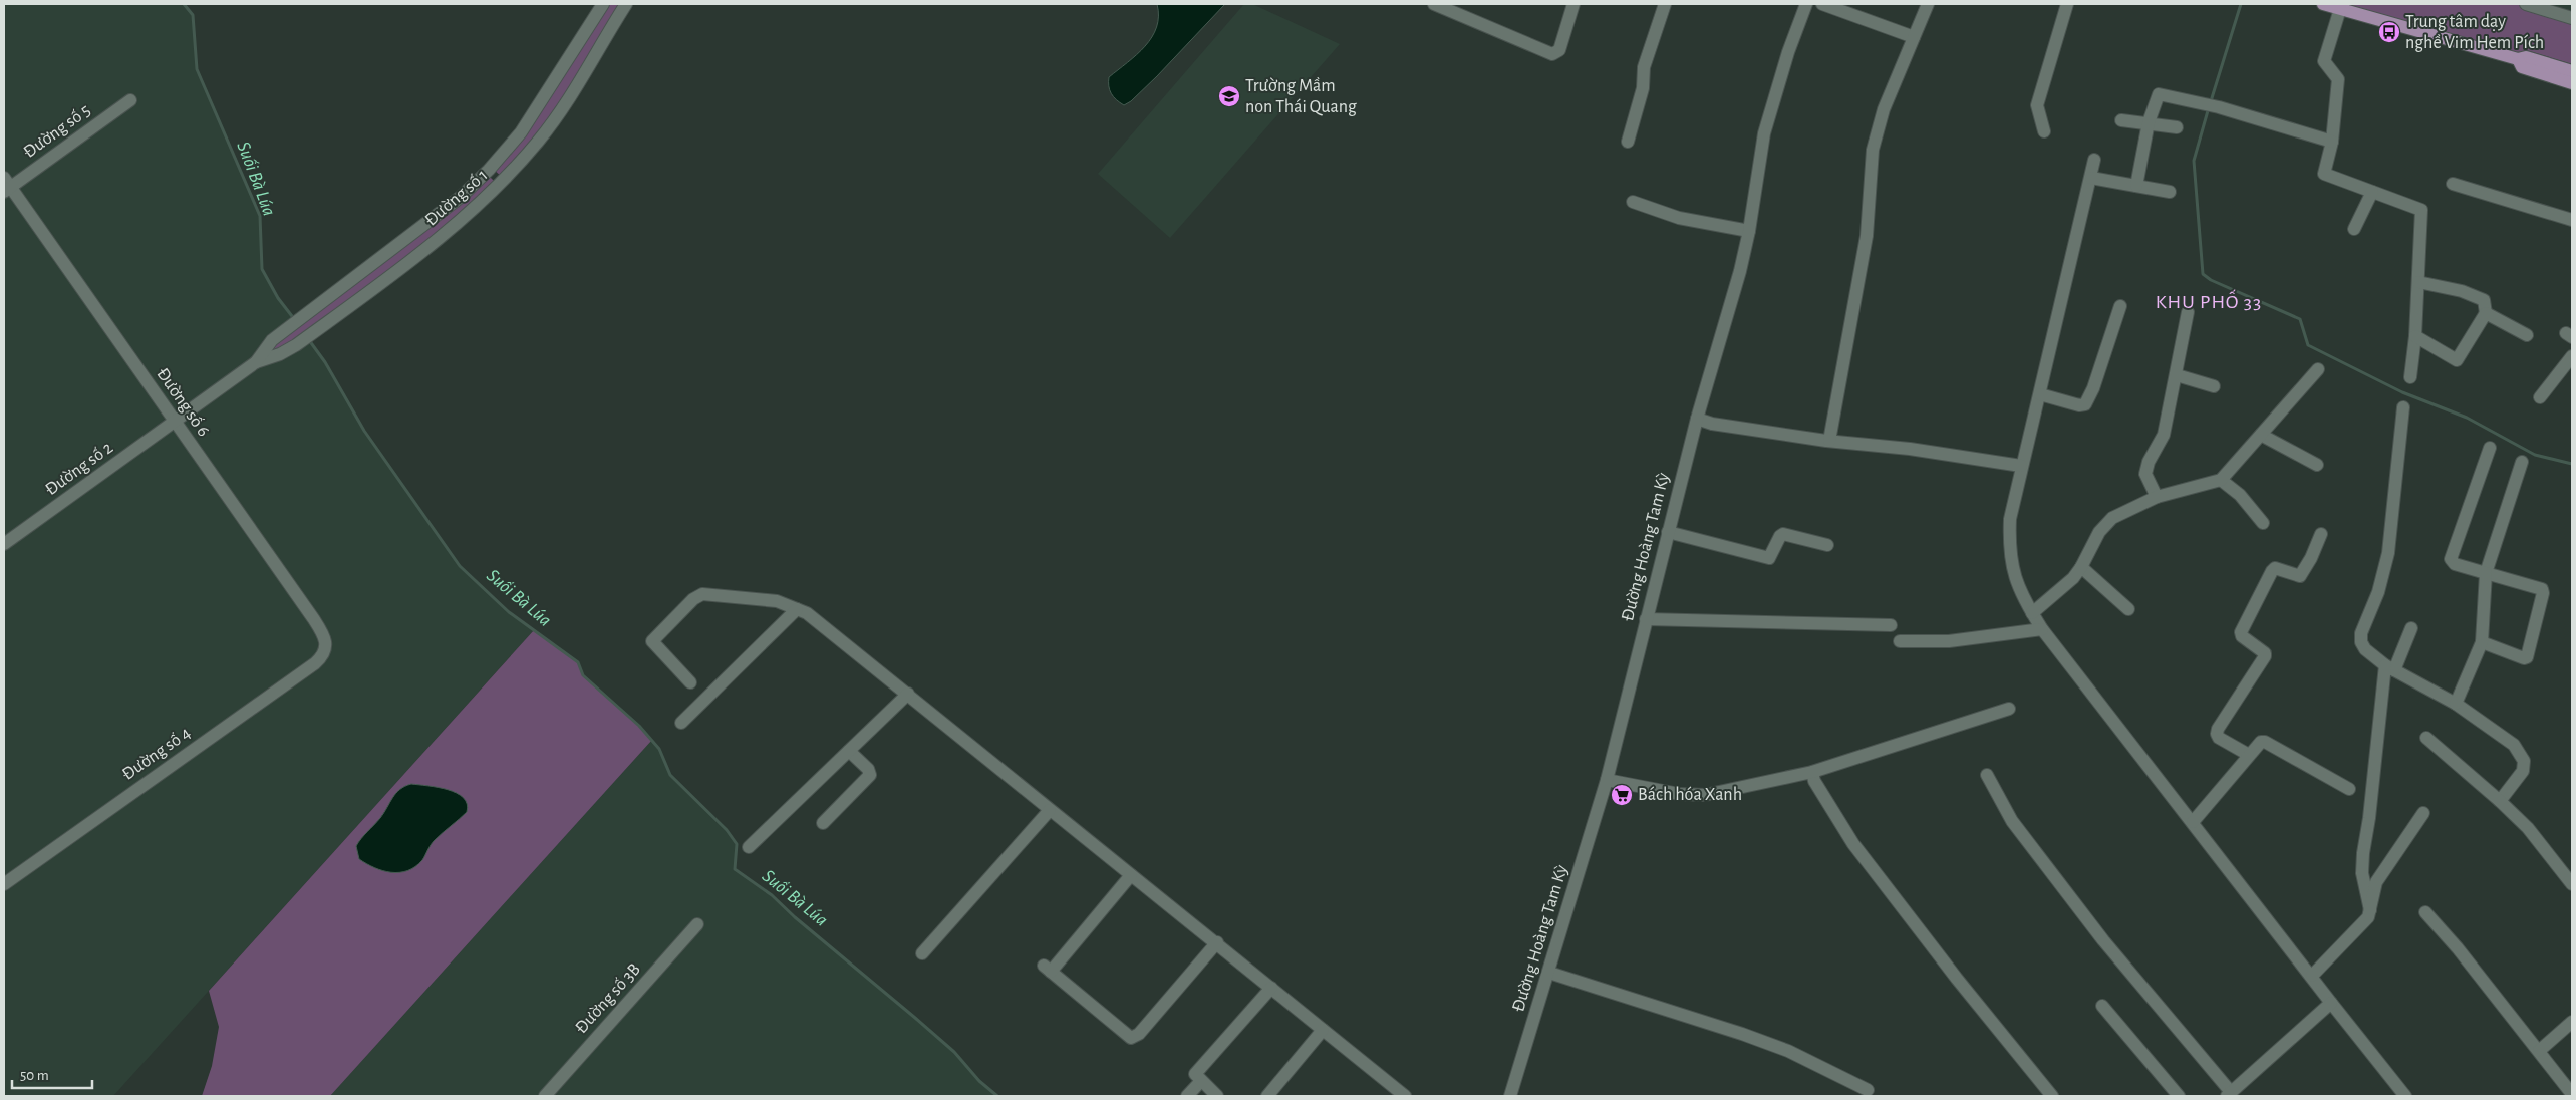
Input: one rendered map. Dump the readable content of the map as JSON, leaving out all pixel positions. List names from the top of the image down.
{
  "streets": {
    "street": [
      "Đường số 5",
      "Đường số 1",
      "Đường số 6",
      "Đường số 2",
      "Đường Hoàng Tam Kỳ",
      "Đường số 4",
      "Đường số 3B"
    ]
  },
  "crossings": [
    ["Đường số 5", "Đường số 6"],
    ["Đường số 1", "Đường số 6"],
    ["Đường số 1", "Đường số 2"],
    ["Đường số 6", "Đường số 2"],
    ["Đường số 6", "Đường số 4"]
  ],
  "districts": ["KHU PHỐ 33"],
  "water": ["Suối Bà Lúa"],
  "places": {
    "bus stop": ["Trung tâm dạy nghề Vim Hem Pích"],
    "school or university": ["Trường Mầm non Thái Quang"],
    "supermarket": ["Bách hóa Xanh"]
  },
  "scale_bar": "50 m"
}
